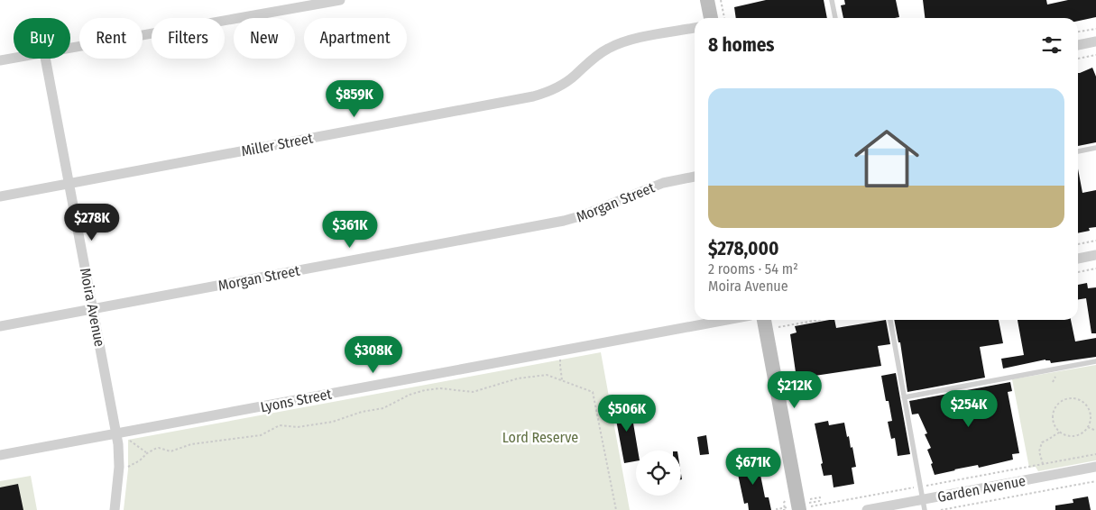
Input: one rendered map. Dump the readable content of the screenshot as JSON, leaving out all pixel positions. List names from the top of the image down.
{
  "streets": {
    "street": [
      "Miller Street",
      "Morgan Street",
      "Moira Avenue",
      "Lyons Street",
      "Garden Avenue"
    ]
  },
  "crossings": [
    ["Miller Street", "Moira Avenue"],
    ["Morgan Street", "Moira Avenue"],
    ["Moira Avenue", "Lyons Street"]
  ],
  "parks": ["Lord Reserve"],
  "page": {
    "chip": [
      "Buy",
      "Rent",
      "Filters",
      "New",
      "Apartment"
    ],
    "heading": "8 homes",
    "list": [
      {
        "name": "$278,000",
        "note": "2 rooms · 54 m² · Moira Avenue"
      }
    ],
    "price": [
      "$859K",
      "$278K",
      "$361K",
      "$308K",
      "$212K",
      "$254K",
      "$506K",
      "$671K"
    ]
  }
}
